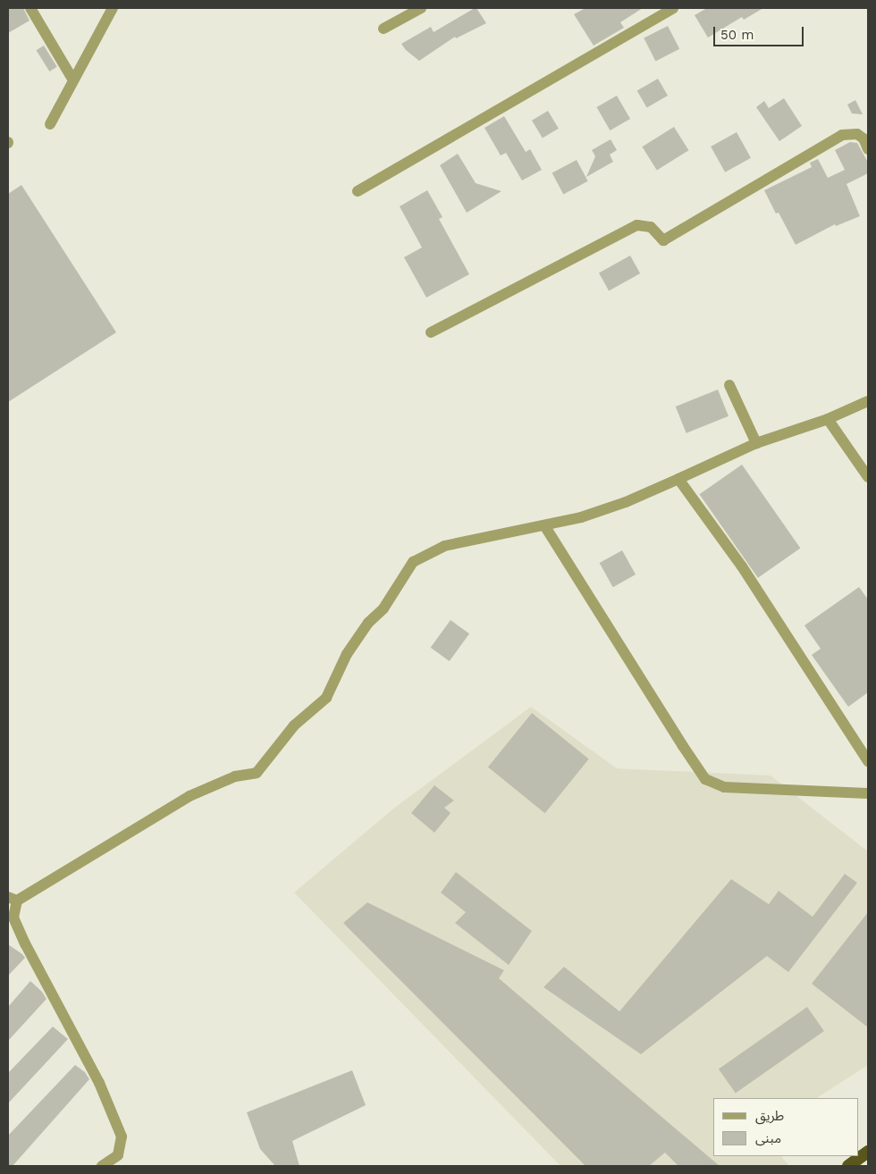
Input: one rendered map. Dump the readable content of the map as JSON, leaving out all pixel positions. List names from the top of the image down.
{
  "legend": ["طريق", "مبنى"],
  "scale_bar": "50 m"
}
